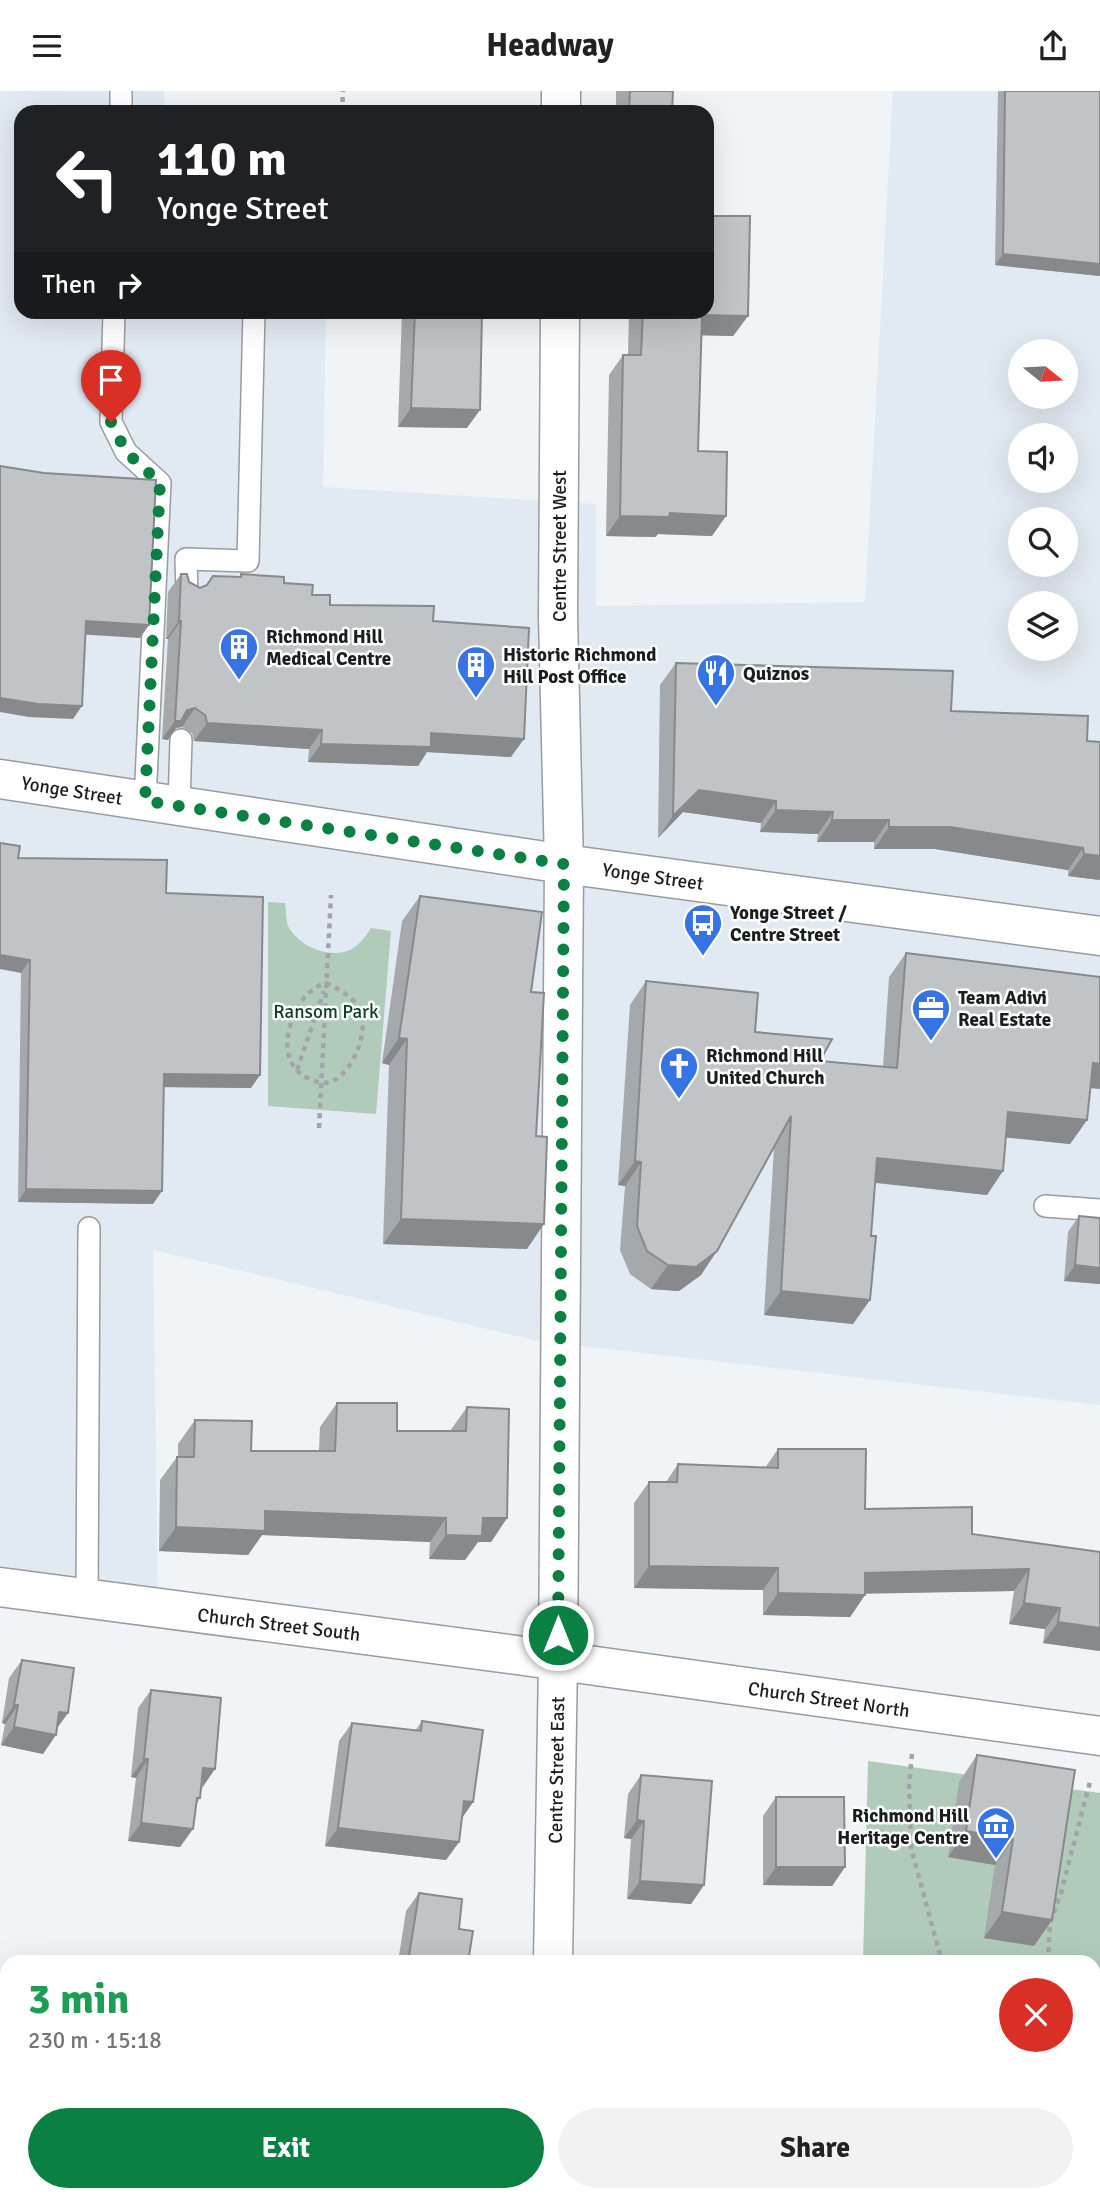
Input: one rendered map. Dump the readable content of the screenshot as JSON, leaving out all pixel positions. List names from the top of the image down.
{
  "streets": {
    "street": [
      "Centre Street West",
      "Yonge Street",
      "Church Street South",
      "Church Street North",
      "Centre Street East"
    ]
  },
  "crossings": [
    ["Centre Street West", "Yonge Street"],
    ["Centre Street West", "Centre Street East"],
    ["Yonge Street", "Centre Street East"],
    ["Church Street South", "Church Street North"],
    ["Church Street South", "Centre Street East"],
    ["Church Street North", "Centre Street East"]
  ],
  "parks": ["Ransom Park"],
  "places": {
    "building": ["Richmond Hill Medical Centre", "Historic Richmond Hill Post Office"],
    "restaurant": ["Quiznos"],
    "bus stop": ["Yonge Street / Centre Street"],
    "office": ["Team Adivi Real Estate"],
    "church": ["Richmond Hill United Church"],
    "museum": ["Richmond Hill Heritage Centre"]
  },
  "north": "right",
  "page": {
    "header": "Headway",
    "turn": ["110 m", "Yonge Street"],
    "then": "Then",
    "heading": ["3 min", "230 m · 15:18"],
    "buttons": ["Exit", "Share"]
  }
}
